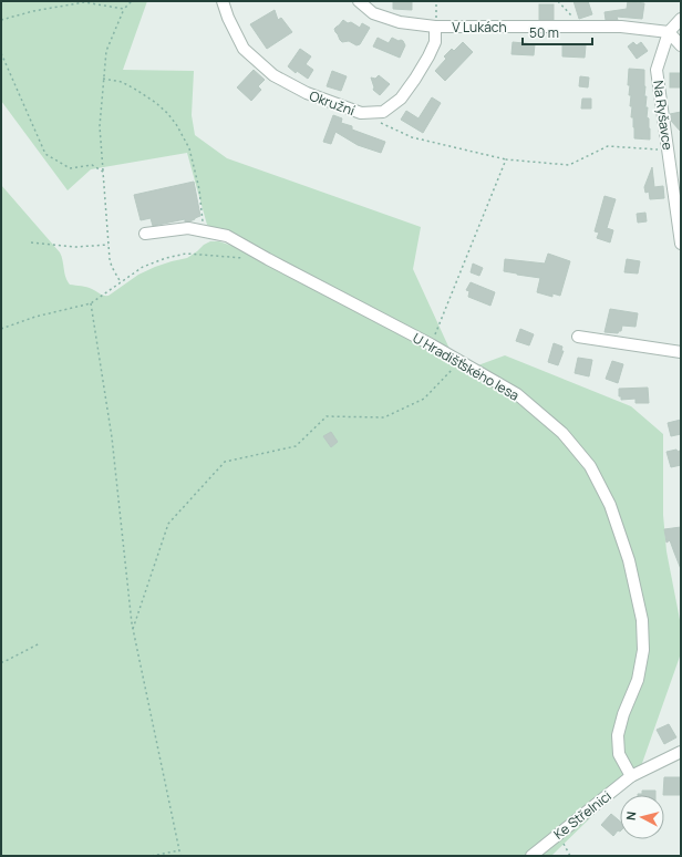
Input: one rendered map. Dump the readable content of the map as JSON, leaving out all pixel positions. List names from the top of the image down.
{
  "streets": {
    "street": [
      "V Lukách",
      "Okružní",
      "Na Ryšavce",
      "U Hradišťského lesa",
      "Ke Střelnici"
    ]
  },
  "crossings": [
    ["V Lukách", "Okružní"],
    ["V Lukách", "Na Ryšavce"],
    ["U Hradišťského lesa", "Ke Střelnici"]
  ],
  "scale_bar": "50 m",
  "north": "left"
}
